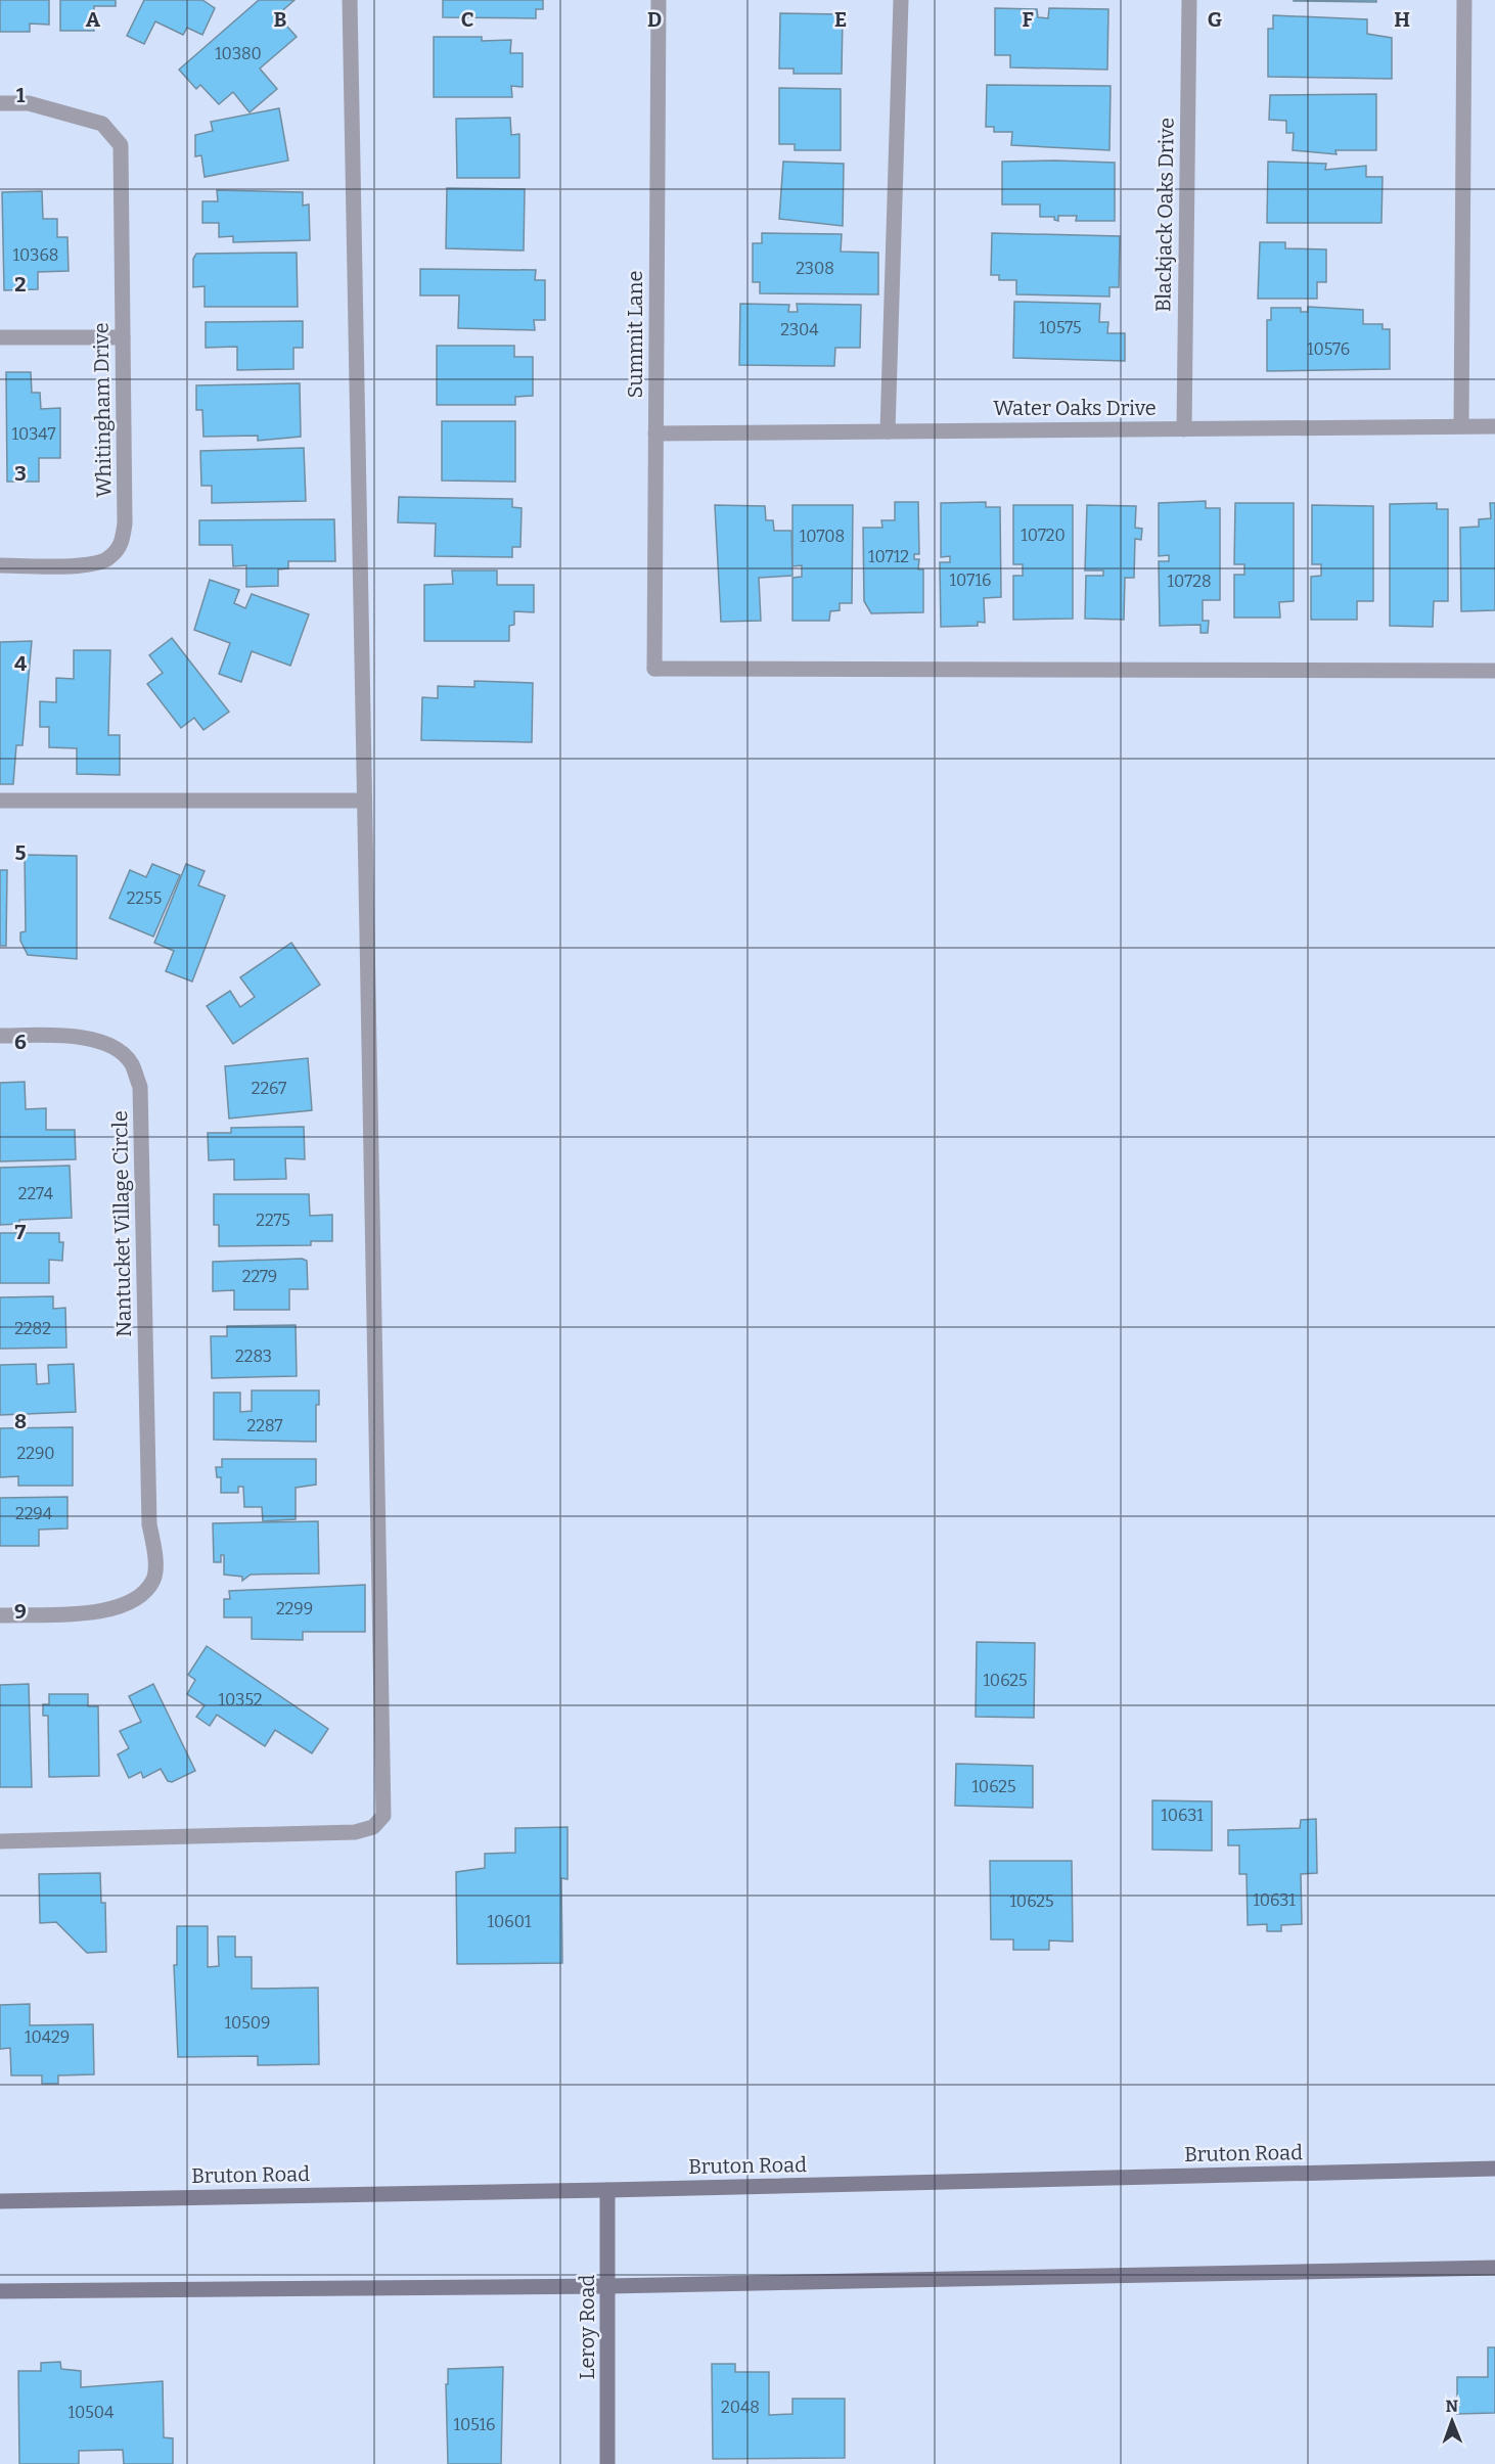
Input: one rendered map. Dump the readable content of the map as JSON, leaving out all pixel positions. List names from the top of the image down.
{
  "streets": {
    "main road": ["Bruton Road", "Leroy Road"],
    "street": [
      "Blackjack Oaks Drive",
      "Summit Lane",
      "Water Oaks Drive",
      "Whitingham Drive",
      "Nantucket Village Circle"
    ]
  },
  "crossings": [
    ["Blackjack Oaks Drive", "Water Oaks Drive"],
    ["Summit Lane", "Water Oaks Drive"],
    ["Bruton Road", "Leroy Road"]
  ],
  "house_numbers": [
    "10380",
    "10368",
    "2308",
    "10575",
    "2304",
    "10576",
    "10347",
    "10720",
    "10708",
    "10712",
    "10716",
    "10728",
    "2255",
    "2267",
    "2274",
    "2275",
    "2279",
    "2282",
    "2283",
    "2287",
    "2290",
    "2294",
    "2299",
    "10625",
    "10352",
    "10625",
    "10631",
    "10631",
    "10625",
    "10601",
    "10509",
    "10429",
    "2048",
    "10504",
    "10516"
  ],
  "north": "top",
  "grid": {
    "columns": [
      "A",
      "B",
      "C",
      "D",
      "E",
      "F",
      "G",
      "H"
    ],
    "rows": [
      "1",
      "2",
      "3",
      "4",
      "5",
      "6",
      "7",
      "8",
      "9"
    ]
  }
}
